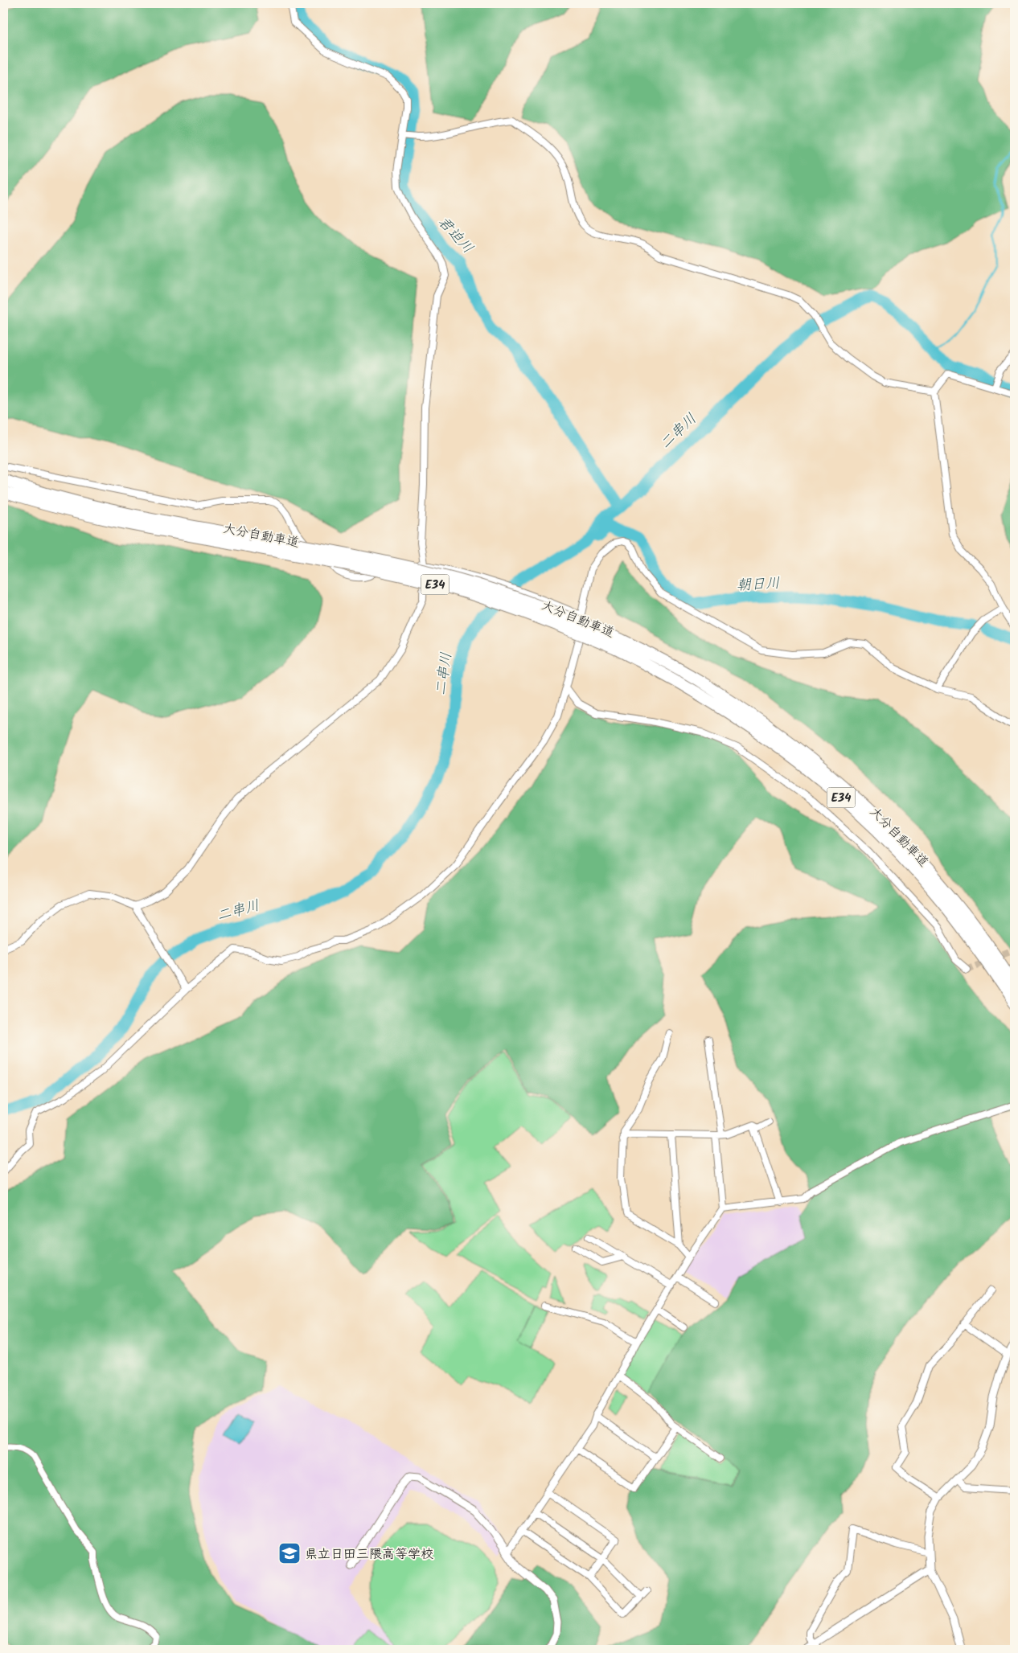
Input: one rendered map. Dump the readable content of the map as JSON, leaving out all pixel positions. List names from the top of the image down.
{
  "streets": {
    "highway": ["大分自動車道", "E34"]
  },
  "water": ["君迫川", "二串川", "朝日川"],
  "places": {
    "school or university": ["県立日田三隈高等学校"]
  }
}
